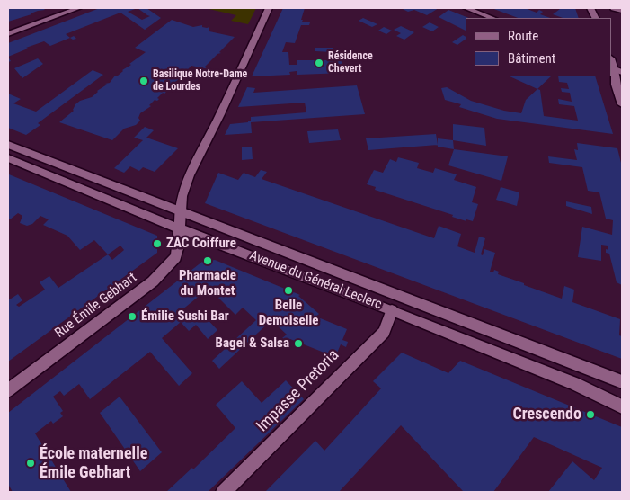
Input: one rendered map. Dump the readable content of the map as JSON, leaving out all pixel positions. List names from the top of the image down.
{
  "streets": {
    "street": ["Avenue du Général Leclerc", "Rue Émile Gebhart", "Impasse Pretoria"]
  },
  "crossings": [
    ["Avenue du Général Leclerc", "Rue Émile Gebhart"],
    ["Avenue du Général Leclerc", "Impasse Pretoria"]
  ],
  "places": [
    "Résidence Chevert",
    "Basilique Notre-Dame de Lourdes",
    "ZAC Coiffure",
    "Pharmacie du Montet",
    "Belle Demoiselle",
    "Émilie Sushi Bar",
    "Bagel & Salsa",
    "Crescendo",
    "École maternelle Émile Gebhart"
  ],
  "legend": ["Route", "Bâtiment"]
}
